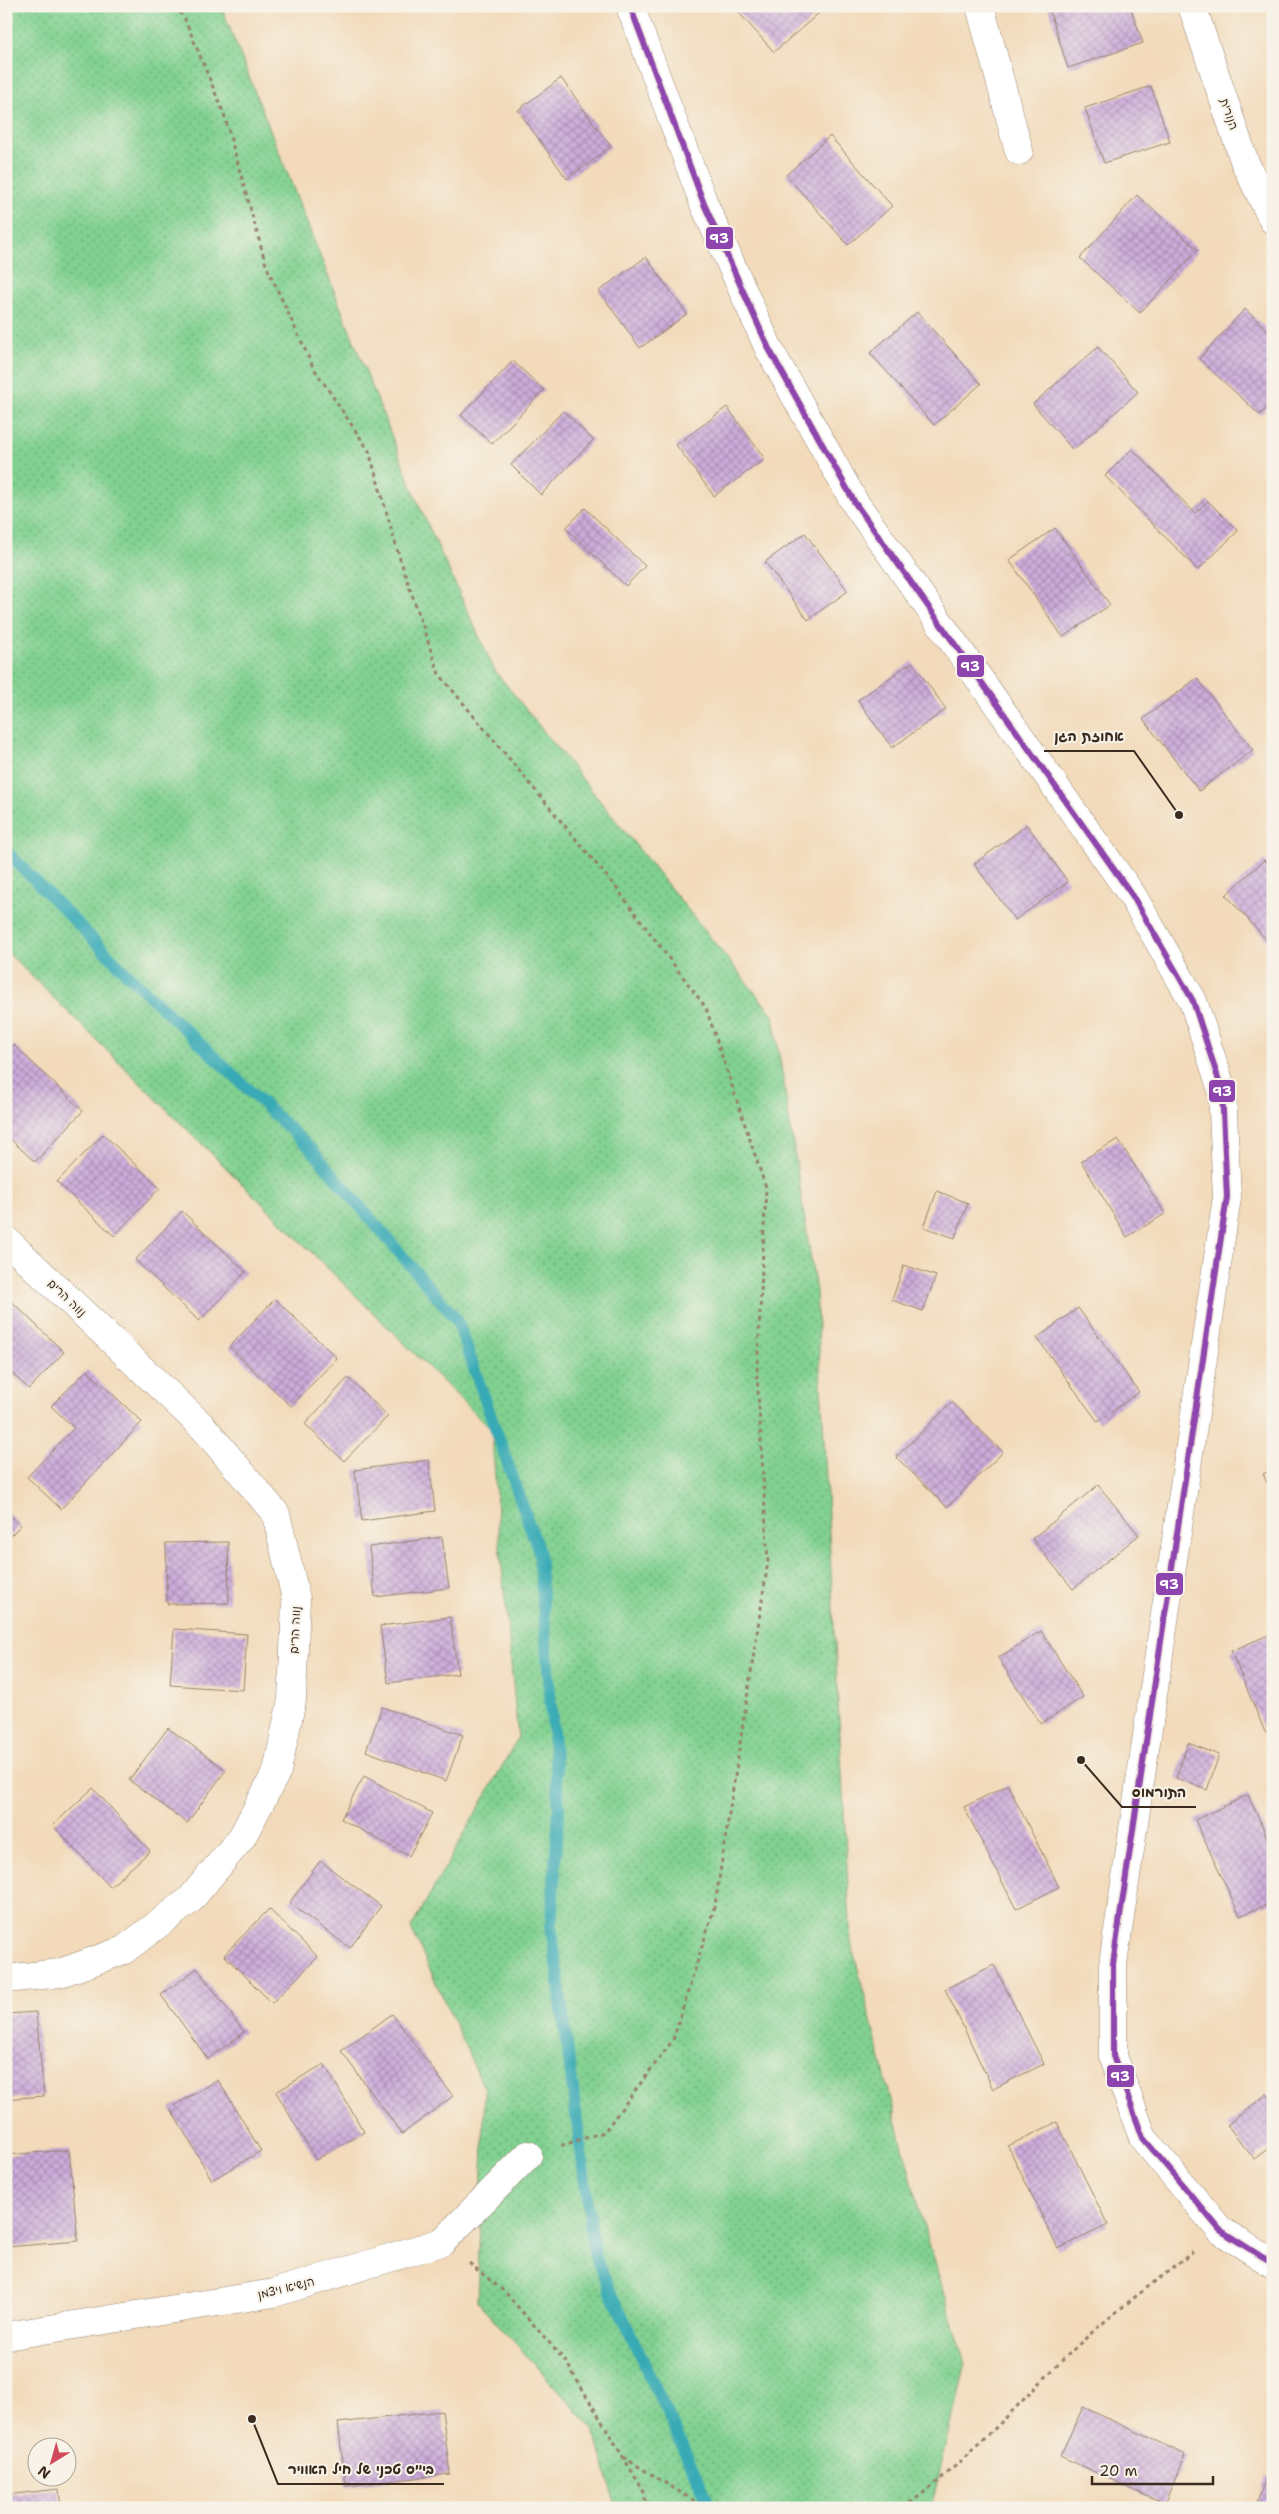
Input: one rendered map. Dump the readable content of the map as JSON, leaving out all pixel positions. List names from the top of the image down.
{
  "streets": {
    "street": ["הנורית", "נווה הרים", "הנשיא ויצמן"]
  },
  "places": ["אחוזת הגן", "התורמוס", "בי\"ס טכני של חיל האוויר"],
  "lines": ["transit line 93"],
  "scale_bar": "20 m",
  "north": "bottom left"
}
